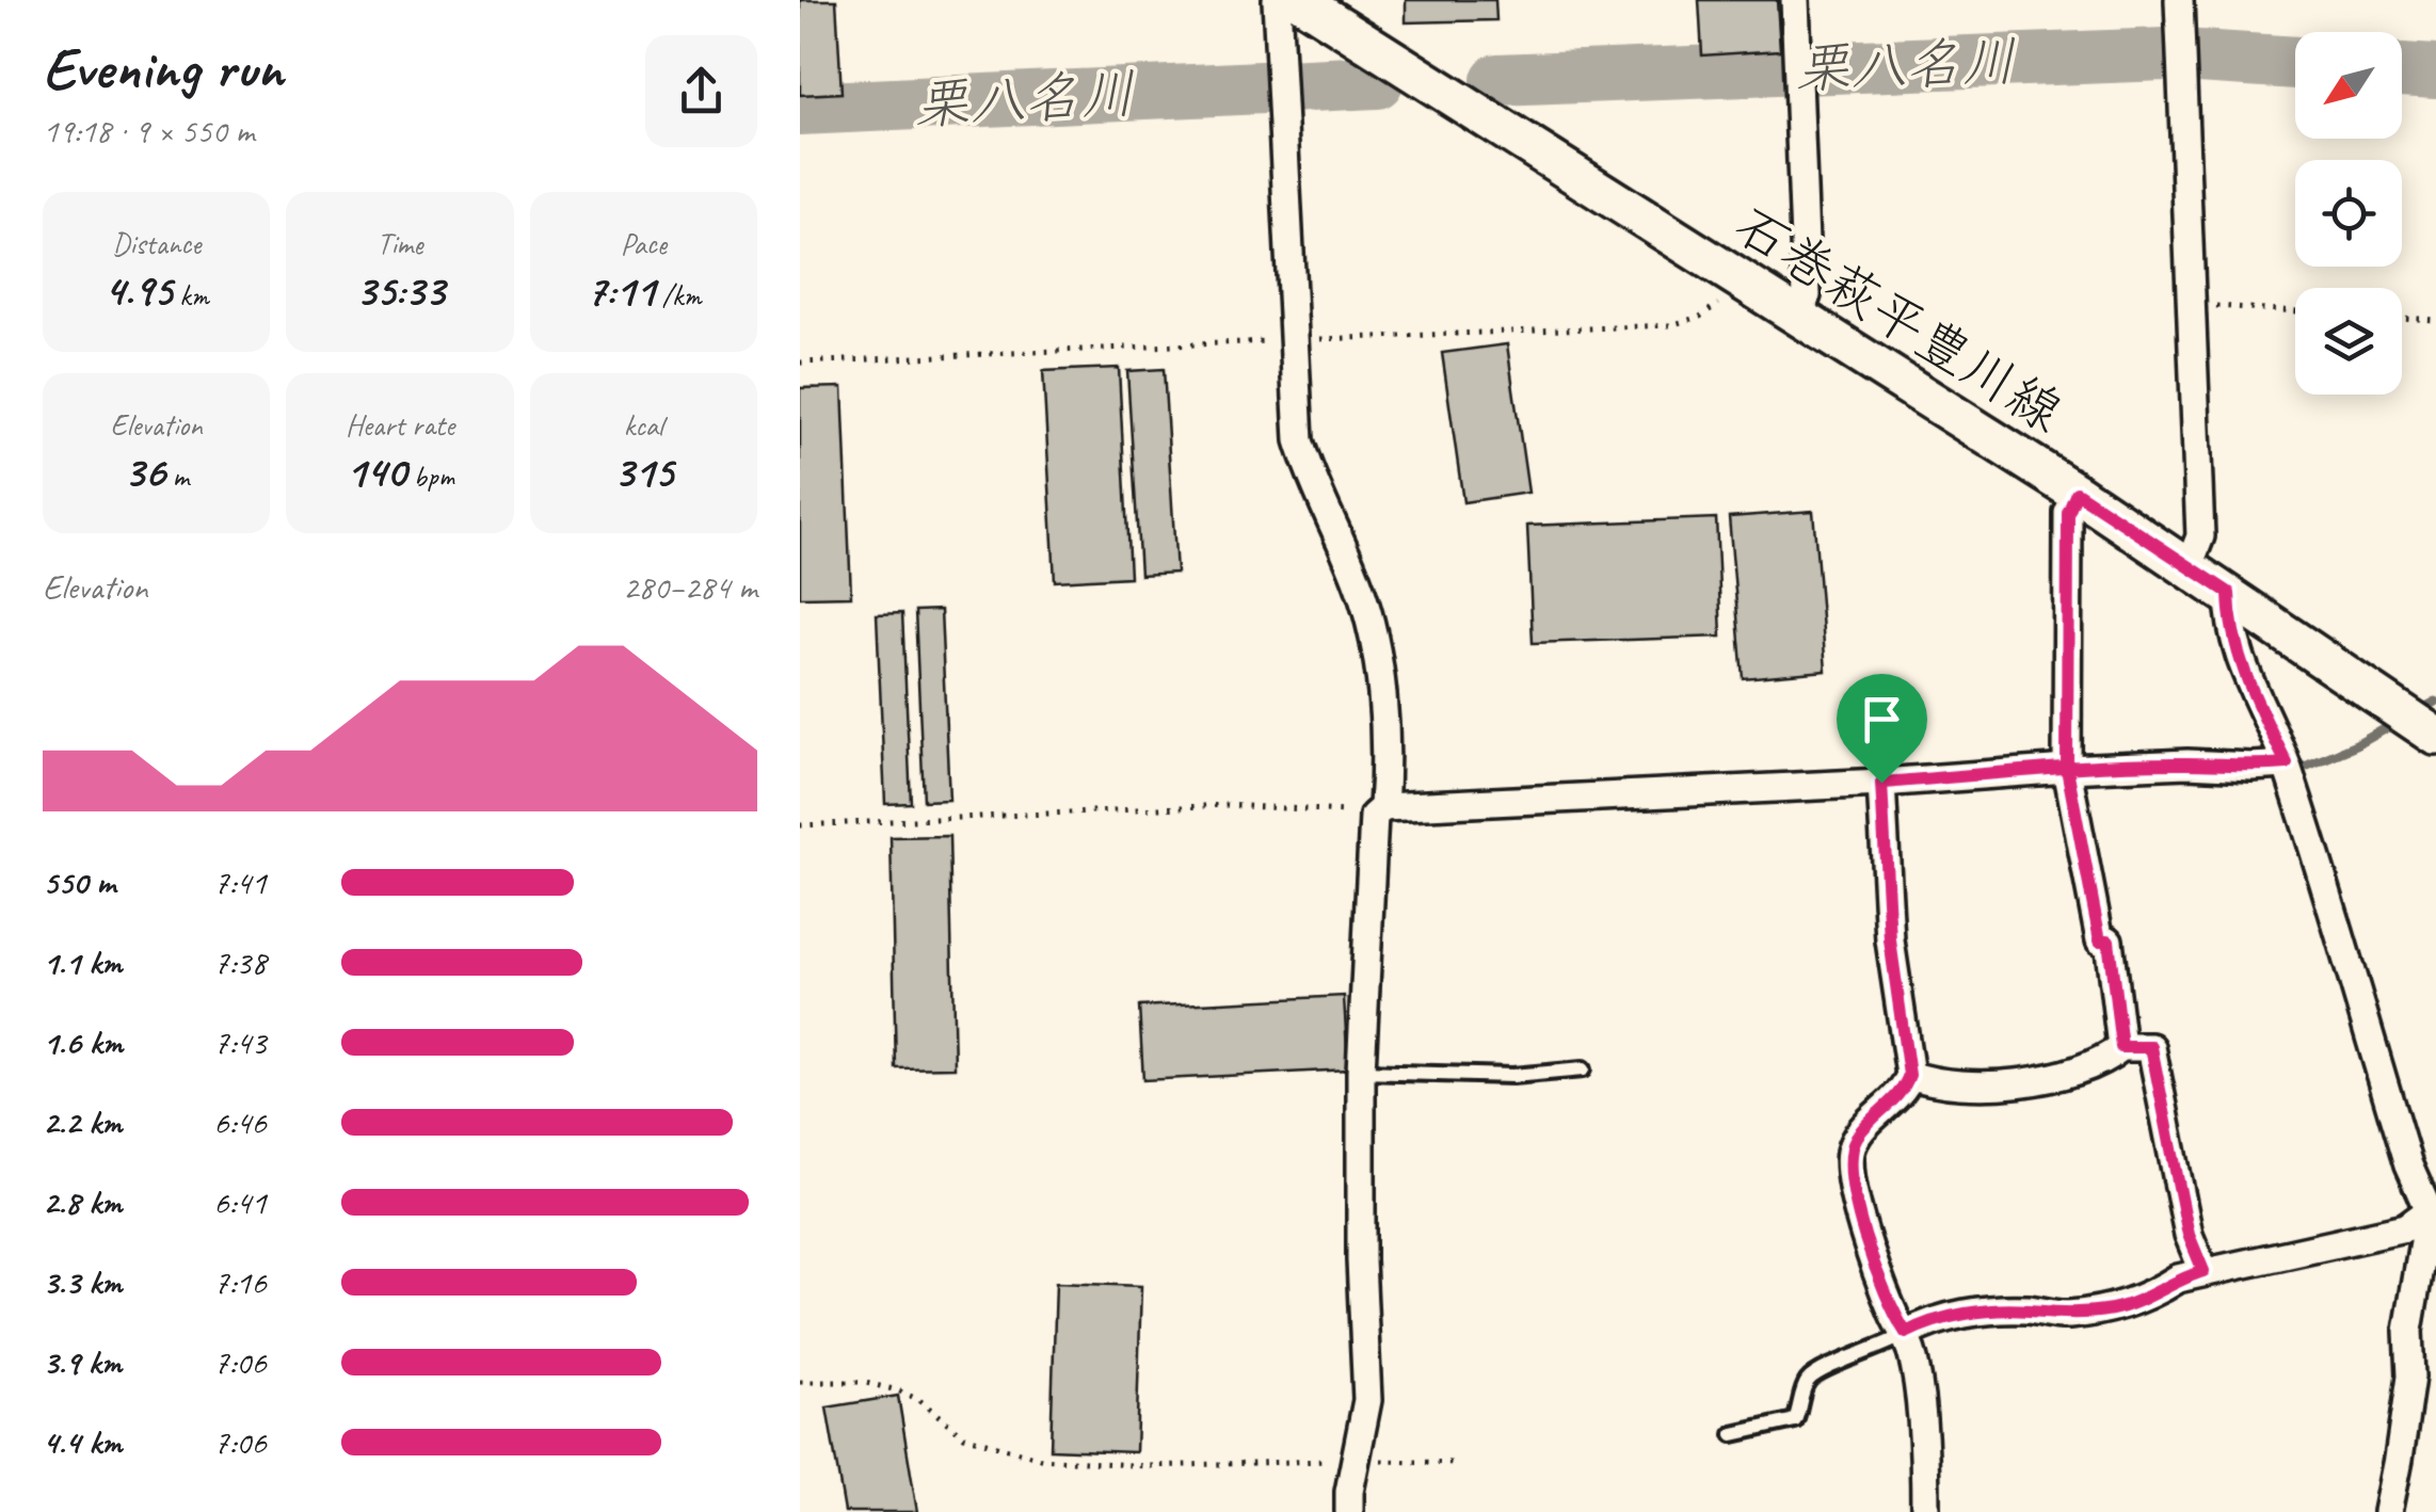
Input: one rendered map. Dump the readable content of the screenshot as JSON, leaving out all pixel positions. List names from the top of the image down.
{
  "streets": {
    "main road": ["石巻萩平豊川線"]
  },
  "water": ["栗八名川"],
  "north": "bottom left",
  "page": {
    "heading": ["Evening run", "19:18 · 9 × 550 m"],
    "stats": [
      ["Distance", "4.95 km"],
      ["Time", "35:33"],
      ["Pace", "7:11 /km"],
      ["Elevation", "36 m"],
      ["Heart rate", "140 bpm"],
      ["kcal", "315"]
    ],
    "chart": ["Elevation", "280–284 m"],
    "list": [
      {
        "name": "550 m",
        "note": "7:41"
      },
      {
        "name": "1.1 km",
        "note": "7:38"
      },
      {
        "name": "1.6 km",
        "note": "7:43"
      },
      {
        "name": "2.2 km",
        "note": "6:46"
      },
      {
        "name": "2.8 km",
        "note": "6:41"
      },
      {
        "name": "3.3 km",
        "note": "7:16"
      },
      {
        "name": "3.9 km",
        "note": "7:06"
      },
      {
        "name": "4.4 km",
        "note": "7:06"
      }
    ]
  }
}
